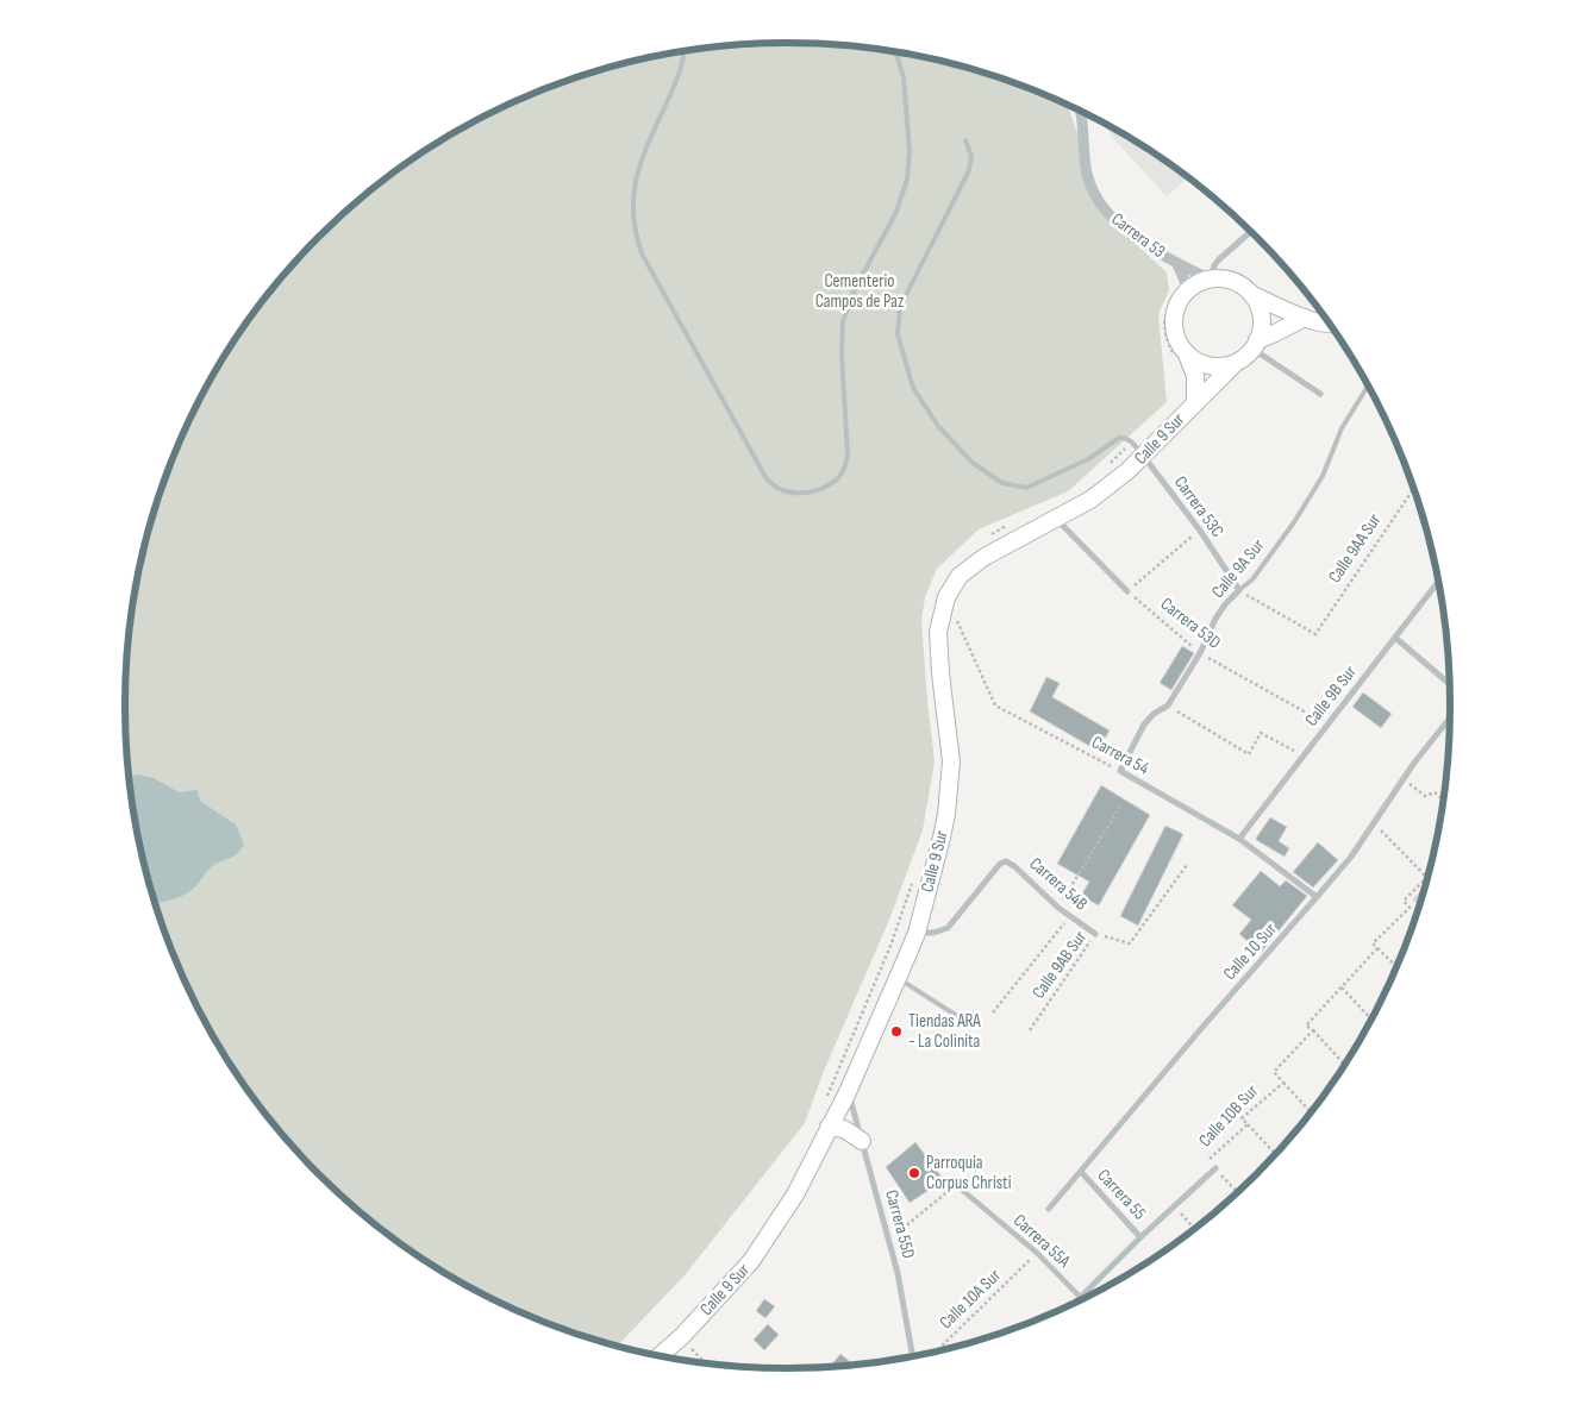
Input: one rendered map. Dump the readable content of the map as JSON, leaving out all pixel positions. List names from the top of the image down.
{
  "streets": {
    "main road": ["Calle 9 Sur"],
    "street": [
      "Carrera 53",
      "Carrera 53C",
      "Calle 9A Sur",
      "Calle 9B Sur",
      "Carrera 54",
      "Carrera 54B",
      "Calle 10 Sur",
      "Calle 10B Sur",
      "Carrera 55",
      "Carrera 55D",
      "Carrera 55A"
    ],
    "path": [
      "Calle 9AA Sur",
      "Carrera 53D",
      "Calle 9AB Sur",
      "Calle 10A Sur"
    ]
  },
  "crossings": [
    ["Carrera 53", "Calle 9 Sur"],
    ["Calle 9 Sur", "Carrera 53C"],
    ["Calle 9 Sur", "Carrera 54B"],
    ["Calle 9 Sur", "Carrera 55D"],
    ["Carrera 53C", "Calle 9AA Sur"],
    ["Carrera 53C", "Calle 9A Sur"],
    ["Calle 9AA Sur", "Calle 9A Sur"],
    ["Calle 9A Sur", "Carrera 53D"],
    ["Calle 9A Sur", "Carrera 54"],
    ["Carrera 53D", "Calle 9B Sur"],
    ["Calle 9B Sur", "Carrera 54"],
    ["Carrera 54", "Calle 10 Sur"],
    ["Carrera 54B", "Calle 9AB Sur"],
    ["Calle 10 Sur", "Carrera 55"],
    ["Calle 10B Sur", "Carrera 55"],
    ["Calle 10B Sur", "Carrera 55A"],
    ["Carrera 55A", "Calle 10A Sur"]
  ],
  "parks": ["Cementerio Campos de Paz"],
  "places": ["Tiendas ARA - La Colinita", "Parroquia Corpus Christi"]
}
